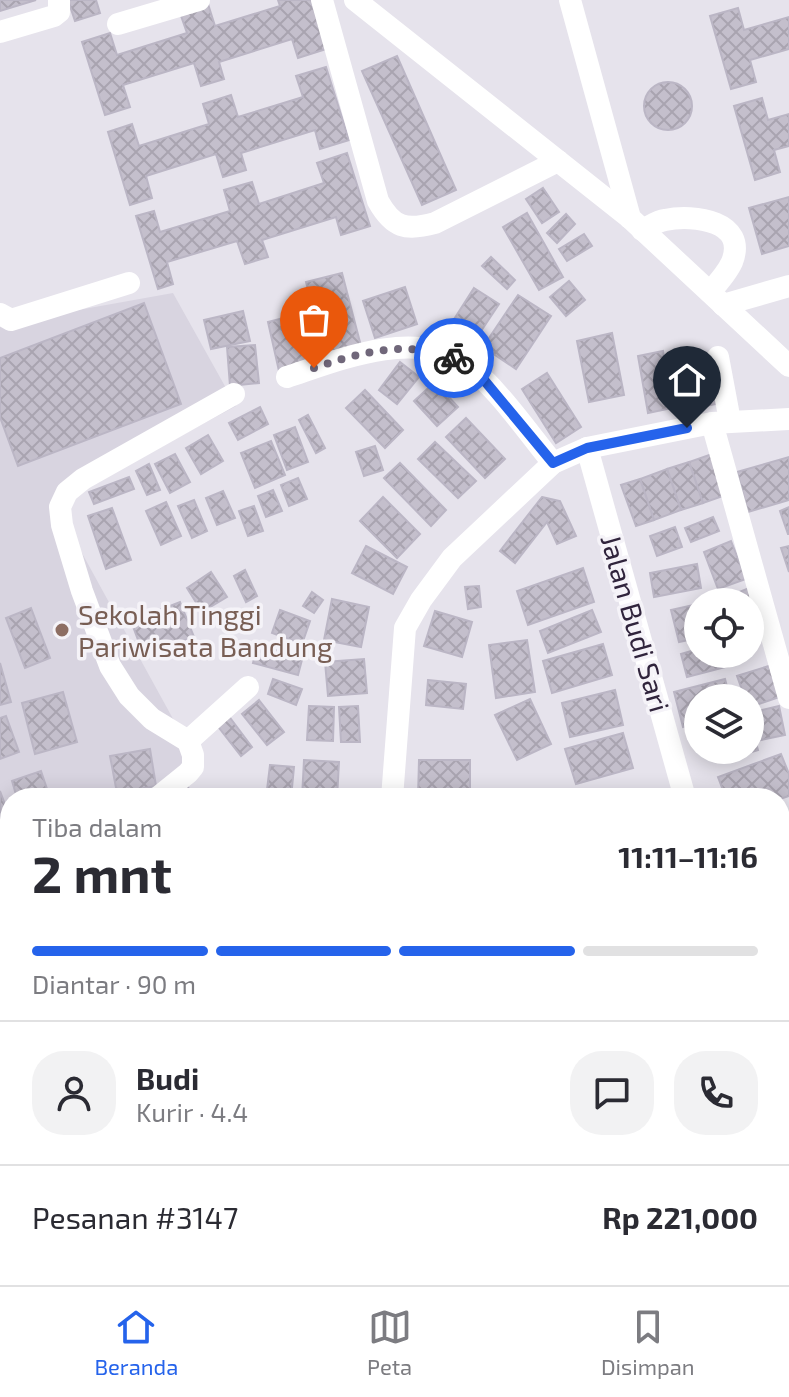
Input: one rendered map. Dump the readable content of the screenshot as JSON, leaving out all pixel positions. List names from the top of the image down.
{
  "streets": {
    "street": ["Jalan Budi Sari"]
  },
  "places": ["Sekolah Tinggi Pariwisata Bandung"],
  "page": {
    "heading": ["2 mnt", "Tiba dalam", "11:11–11:16"],
    "panel": [
      "Budi",
      "Kurir · 4.4",
      "Pesanan #3147",
      "Rp 221,000"
    ],
    "bar": "Diantar · 90 m",
    "tabs": ["Beranda", "Peta", "Disimpan"]
  }
}
